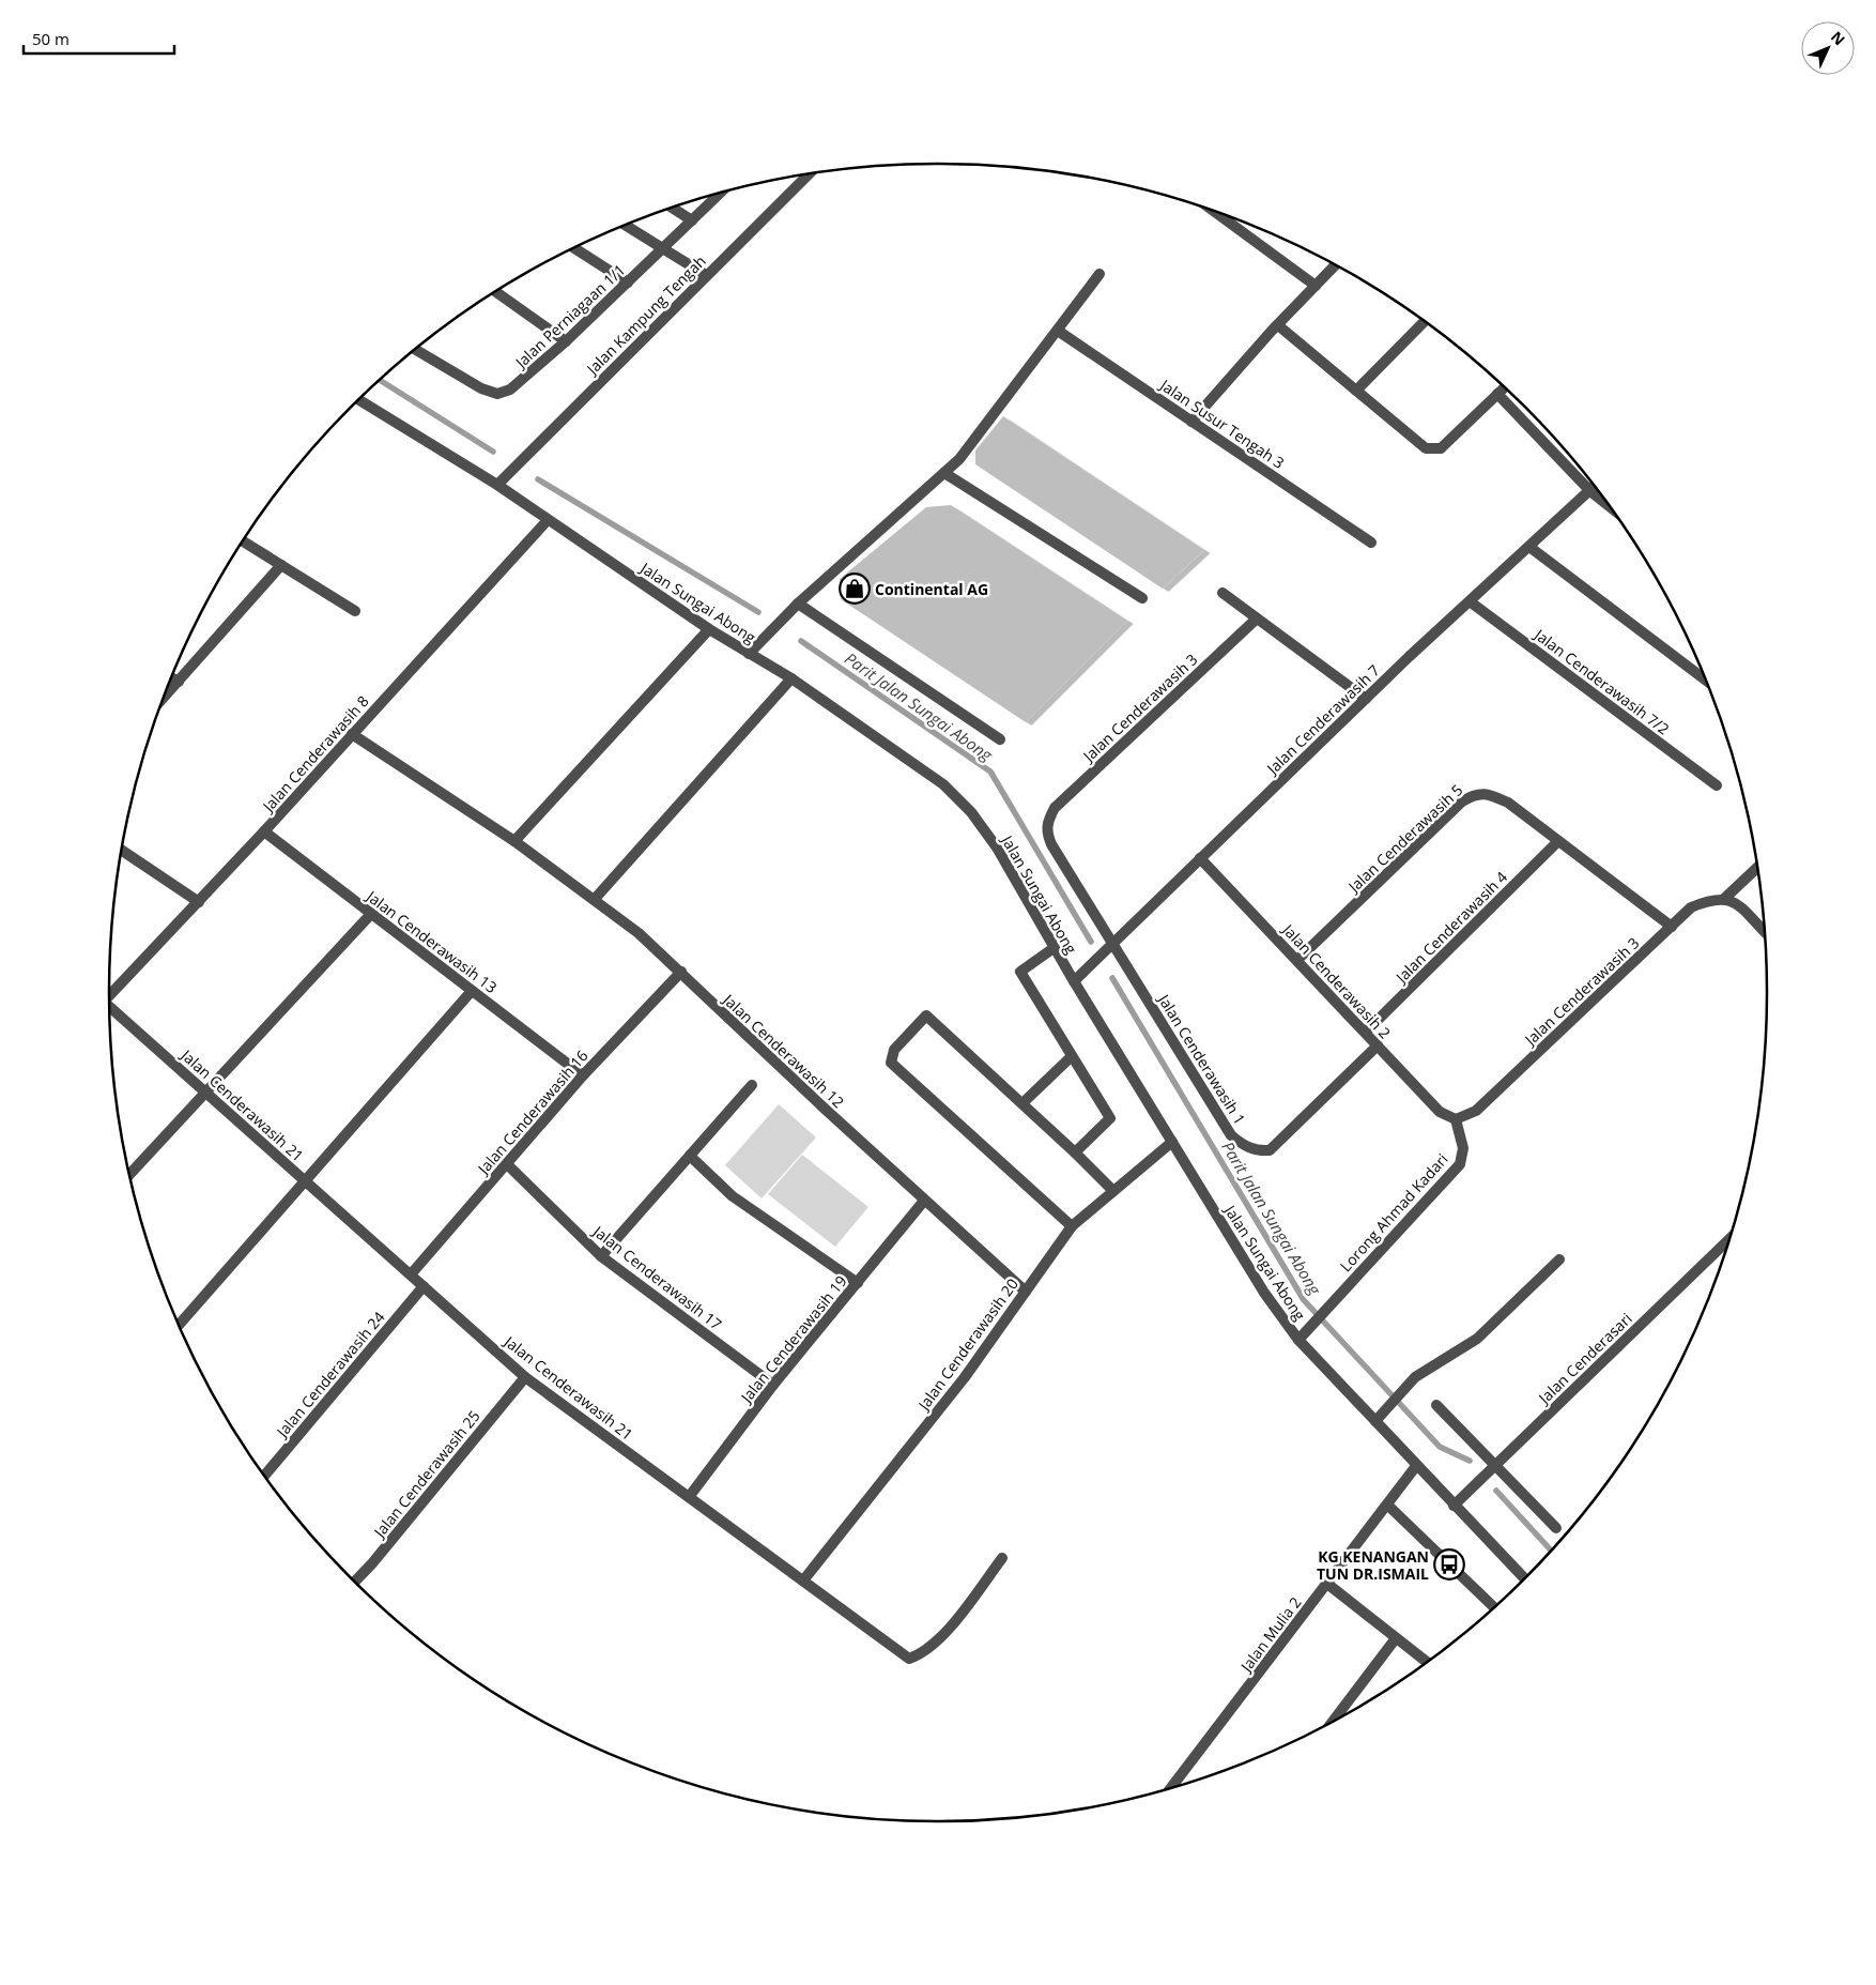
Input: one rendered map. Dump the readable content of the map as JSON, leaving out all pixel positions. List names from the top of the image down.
{
  "streets": {
    "street": [
      "Jalan Kampung Tengah",
      "Jalan Perniagaan 1/1",
      "Jalan Susur Tengah 3",
      "Jalan Sungai Abong",
      "Jalan Cenderawasih 7/2",
      "Jalan Cenderawasih 3",
      "Jalan Cenderawasih 7",
      "Jalan Cenderawasih 8",
      "Jalan Cenderawasih 5",
      "Jalan Cenderawasih 4",
      "Jalan Cenderawasih 13",
      "Jalan Cenderawasih 2",
      "Jalan Cenderawasih 12",
      "Jalan Cenderawasih 1",
      "Jalan Cenderawasih 21",
      "Jalan Cenderawasih 16",
      "Lorong Ahmad Kadari",
      "Jalan Cenderawasih 17",
      "Jalan Cenderawasih 19",
      "Jalan Cenderawasih 20",
      "Jalan Cenderasari",
      "Jalan Cenderawasih 24",
      "Jalan Cenderawasih 25",
      "Jalan Mulia 2"
    ]
  },
  "crossings": [
    ["Jalan Kampung Tengah", "Jalan Sungai Abong"],
    ["Jalan Sungai Abong", "Jalan Cenderawasih 7"],
    ["Jalan Sungai Abong", "Jalan Cenderawasih 8"],
    ["Jalan Sungai Abong", "Lorong Ahmad Kadari"],
    ["Jalan Sungai Abong", "Jalan Cenderawasih 20"],
    ["Jalan Sungai Abong", "Jalan Cenderasari"],
    ["Jalan Sungai Abong", "Jalan Mulia 2"],
    ["Jalan Cenderawasih 7/2", "Jalan Cenderawasih 7"],
    ["Jalan Cenderawasih 3", "Jalan Cenderawasih 5"],
    ["Jalan Cenderawasih 3", "Jalan Cenderawasih 2"],
    ["Jalan Cenderawasih 3", "Jalan Cenderawasih 1"],
    ["Jalan Cenderawasih 3", "Lorong Ahmad Kadari"],
    ["Jalan Cenderawasih 7", "Jalan Cenderawasih 2"],
    ["Jalan Cenderawasih 7", "Jalan Cenderawasih 1"],
    ["Jalan Cenderawasih 8", "Jalan Cenderawasih 13"],
    ["Jalan Cenderawasih 8", "Jalan Cenderawasih 12"],
    ["Jalan Cenderawasih 5", "Jalan Cenderawasih 4"],
    ["Jalan Cenderawasih 5", "Jalan Cenderawasih 2"],
    ["Jalan Cenderawasih 4", "Jalan Cenderawasih 2"],
    ["Jalan Cenderawasih 13", "Jalan Cenderawasih 16"],
    ["Jalan Cenderawasih 2", "Jalan Cenderawasih 1"],
    ["Jalan Cenderawasih 2", "Lorong Ahmad Kadari"],
    ["Jalan Cenderawasih 12", "Jalan Cenderawasih 16"],
    ["Jalan Cenderawasih 12", "Jalan Cenderawasih 19"],
    ["Jalan Cenderawasih 12", "Jalan Cenderawasih 20"],
    ["Jalan Cenderawasih 21", "Jalan Cenderawasih 16"],
    ["Jalan Cenderawasih 21", "Jalan Cenderawasih 19"],
    ["Jalan Cenderawasih 21", "Jalan Cenderawasih 20"],
    ["Jalan Cenderawasih 21", "Jalan Cenderawasih 24"],
    ["Jalan Cenderawasih 21", "Jalan Cenderawasih 25"],
    ["Jalan Cenderawasih 16", "Jalan Cenderawasih 17"],
    ["Jalan Cenderawasih 17", "Jalan Cenderawasih 19"]
  ],
  "water": ["Parit Jalan Sungai Abong"],
  "places": {
    "shop": ["Continental AG"],
    "bus stop": ["KG KENANGAN TUN DR.ISMAIL"]
  },
  "scale_bar": "50 m",
  "north": "top right"
}
